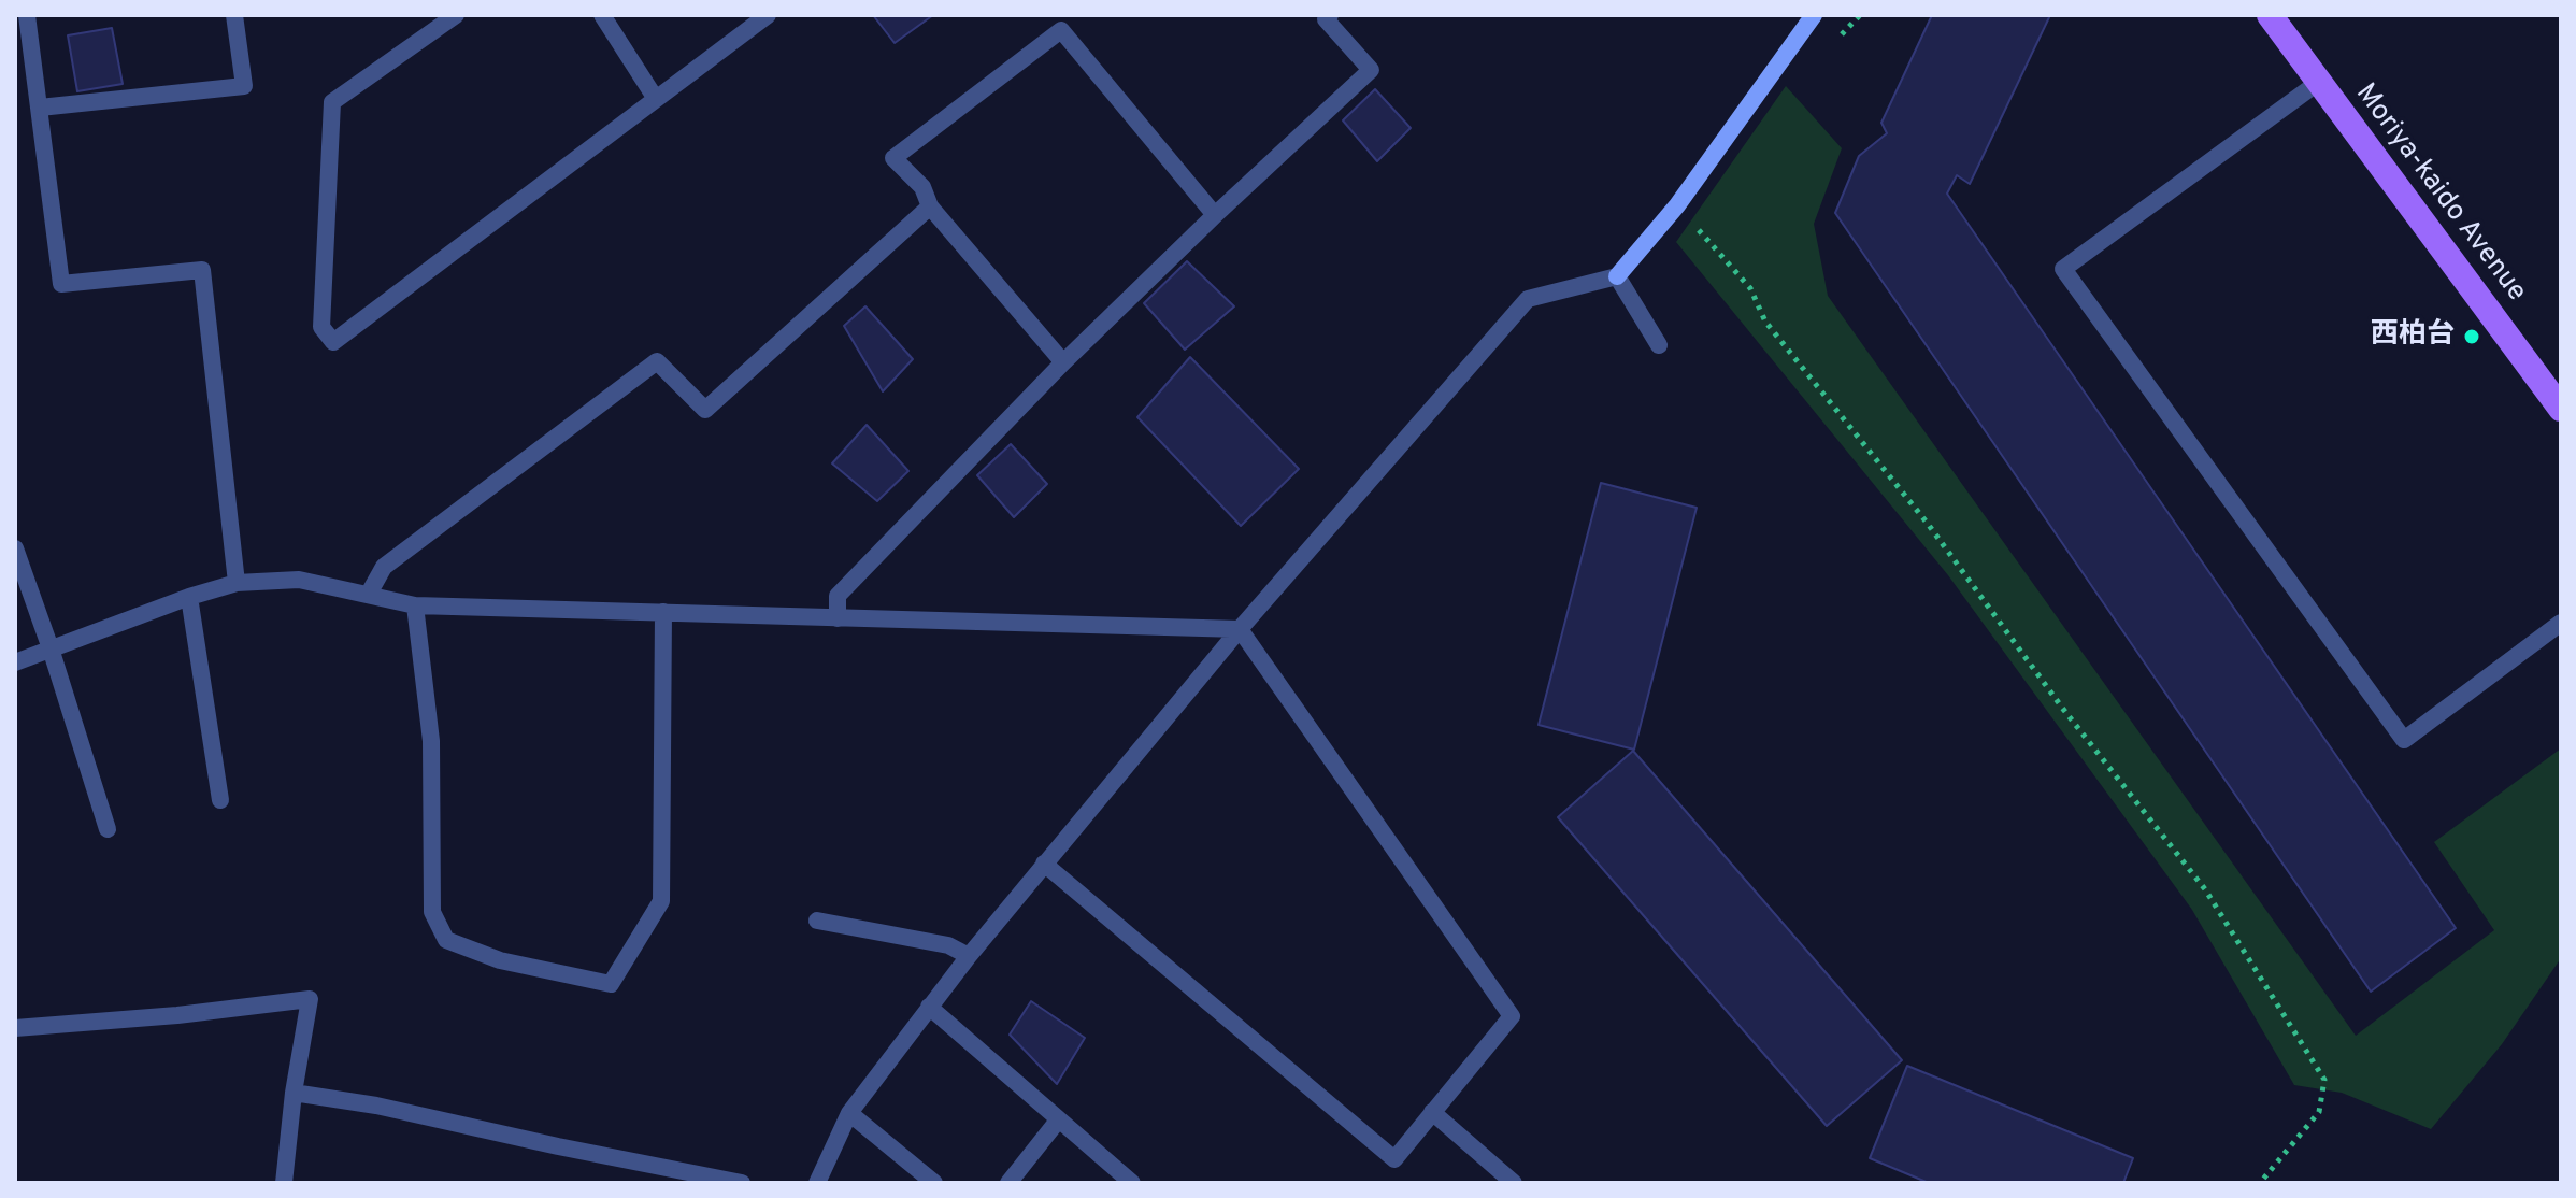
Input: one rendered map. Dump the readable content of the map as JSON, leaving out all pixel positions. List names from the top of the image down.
{
  "streets": {
    "main road": ["Moriya-kaido Avenue"]
  },
  "places": ["西柏台"]
}
